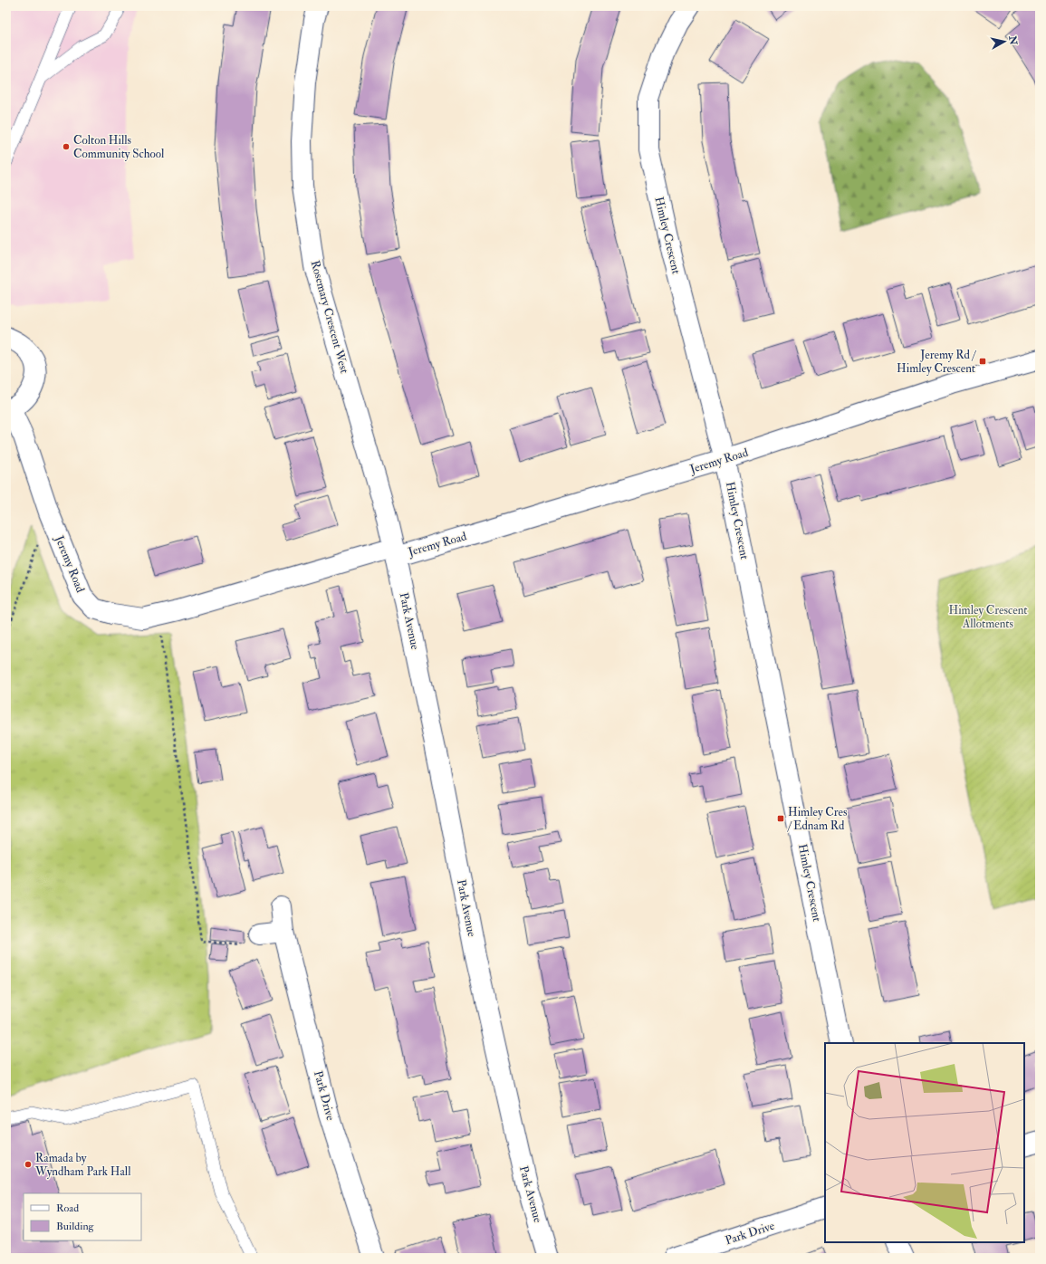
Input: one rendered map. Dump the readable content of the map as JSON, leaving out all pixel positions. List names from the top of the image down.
{
  "streets": {
    "street": [
      "Himley Crescent",
      "Rosemary Crescent West",
      "Jeremy Road",
      "Park Avenue",
      "Park Drive"
    ]
  },
  "crossings": [
    ["Himley Crescent", "Jeremy Road"],
    ["Rosemary Crescent West", "Jeremy Road"],
    ["Rosemary Crescent West", "Park Avenue"],
    ["Jeremy Road", "Park Avenue"]
  ],
  "parks": ["Himley Crescent Allotments"],
  "places": {
    "other": ["Colton Hills Community School", "Ramada by Wyndham Park Hall"],
    "transit": ["Jeremy Rd / Himley Crescent", "Himley Cres / Ednam Rd"]
  },
  "legend": ["Road", "Building"],
  "north": "right"
}
